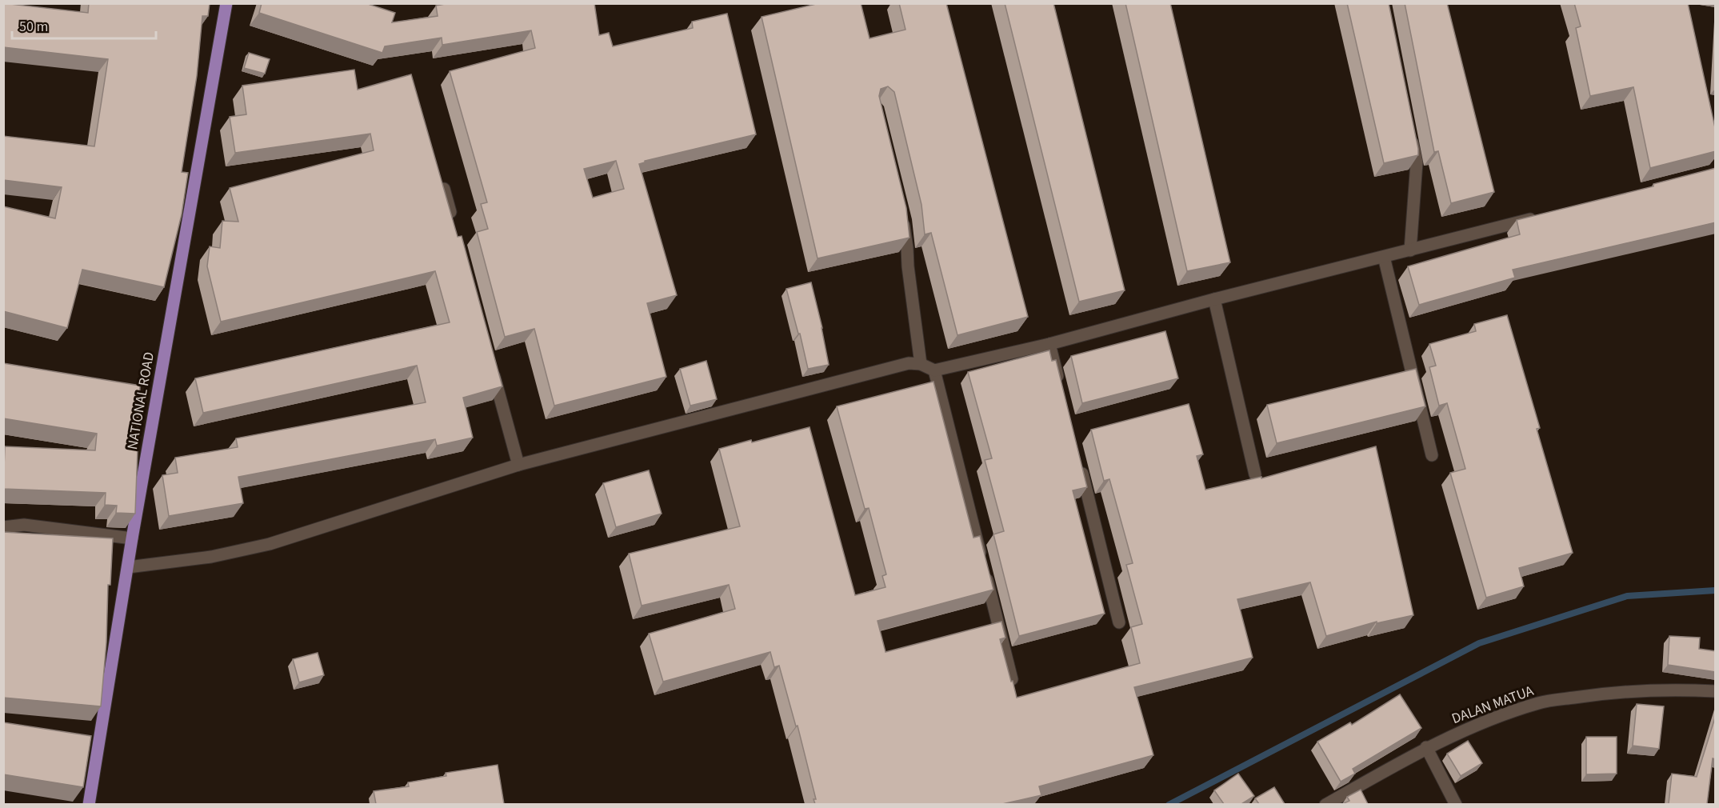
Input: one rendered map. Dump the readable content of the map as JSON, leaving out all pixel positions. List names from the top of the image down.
{
  "streets": {
    "main road": ["NATIONAL ROAD"],
    "street": ["DALAN MATUA"]
  },
  "scale_bar": "50 m"
}
